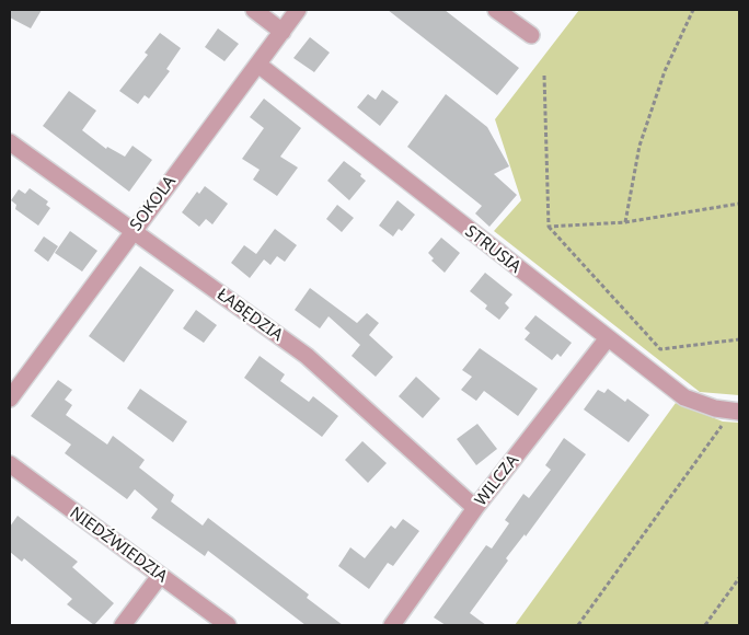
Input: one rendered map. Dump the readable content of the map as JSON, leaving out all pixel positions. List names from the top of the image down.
{
  "streets": {
    "street": [
      "SOKOLA",
      "STRUSIA",
      "ŁABĘDZIA",
      "WILCZA",
      "NIEDŹWIEDZIA"
    ]
  },
  "crossings": [
    ["SOKOLA", "STRUSIA"],
    ["SOKOLA", "ŁABĘDZIA"],
    ["STRUSIA", "WILCZA"],
    ["ŁABĘDZIA", "WILCZA"]
  ]
}
